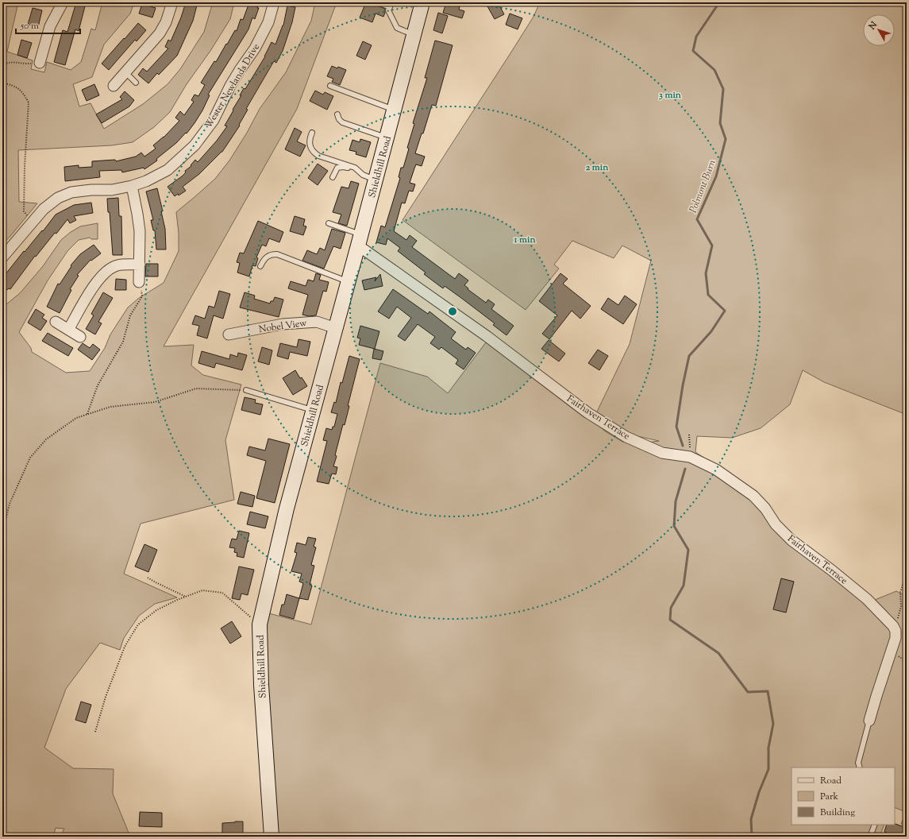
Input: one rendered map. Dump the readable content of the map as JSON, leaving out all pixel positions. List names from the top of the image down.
{
  "streets": {
    "main road": ["Shieldhill Road"],
    "street": ["Wester Newlands Drive", "Nobel View", "Fairhaven Terrace"]
  },
  "crossings": [
    ["Shieldhill Road", "Nobel View"],
    ["Shieldhill Road", "Fairhaven Terrace"]
  ],
  "water": ["Polmont Burn"],
  "legend": ["Road", "Park", "Building"],
  "scale_bar": "50 m",
  "north": "top left",
  "rings": ["3 min", "2 min", "1 min"]
}
